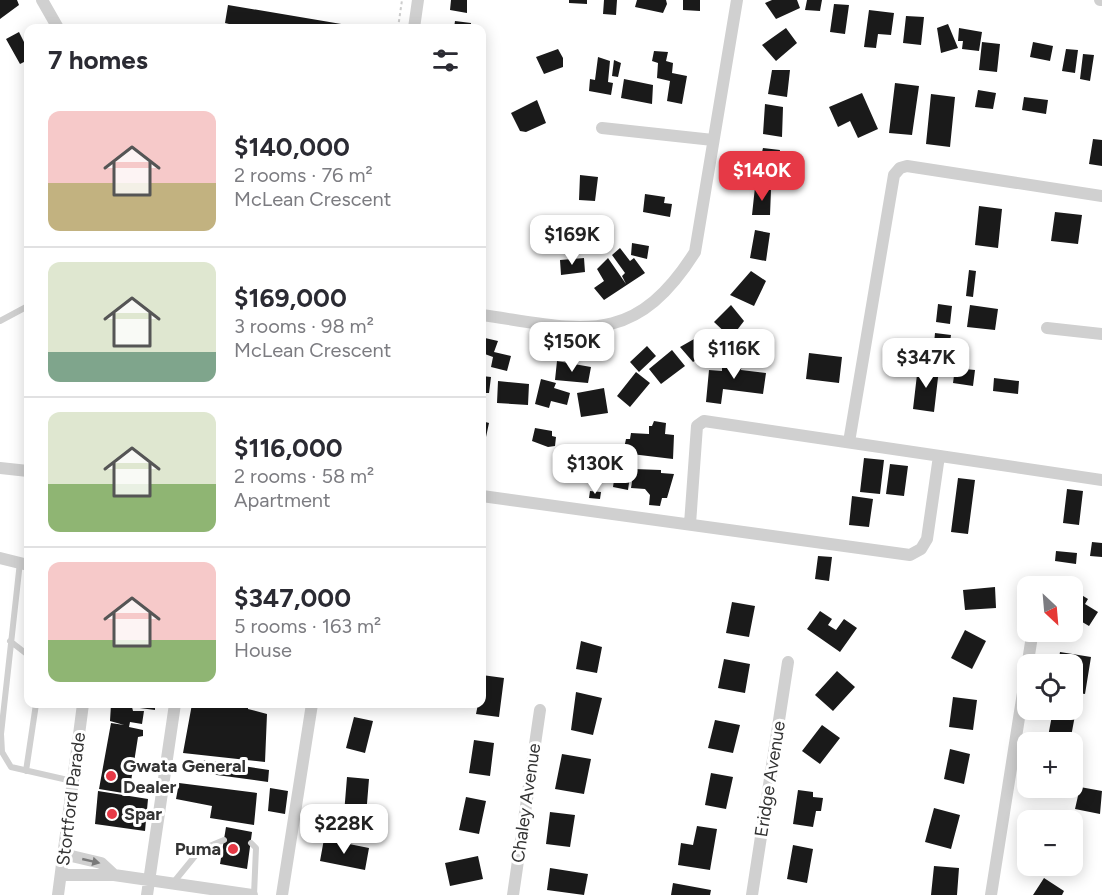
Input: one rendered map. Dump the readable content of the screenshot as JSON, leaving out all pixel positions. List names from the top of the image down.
{
  "streets": {
    "street": ["Eridge Avenue", "Stortford Parade", "Chaley Avenue"]
  },
  "places": ["Gwata General Dealer", "Spar", "Puma"],
  "north": "bottom right",
  "page": {
    "heading": "7 homes",
    "list": [
      {
        "name": "$140,000",
        "note": "2 rooms · 76 m² · McLean Crescent"
      },
      {
        "name": "$169,000",
        "note": "3 rooms · 98 m² · McLean Crescent"
      },
      {
        "name": "$116,000",
        "note": "2 rooms · 58 m² · Apartment"
      },
      {
        "name": "$347,000",
        "note": "5 rooms · 163 m² · House"
      }
    ],
    "price": [
      "$140K",
      "$169K",
      "$150K",
      "$116K",
      "$347K",
      "$130K",
      "$228K"
    ],
    "map_buttons": ["+", "−"]
  }
}
